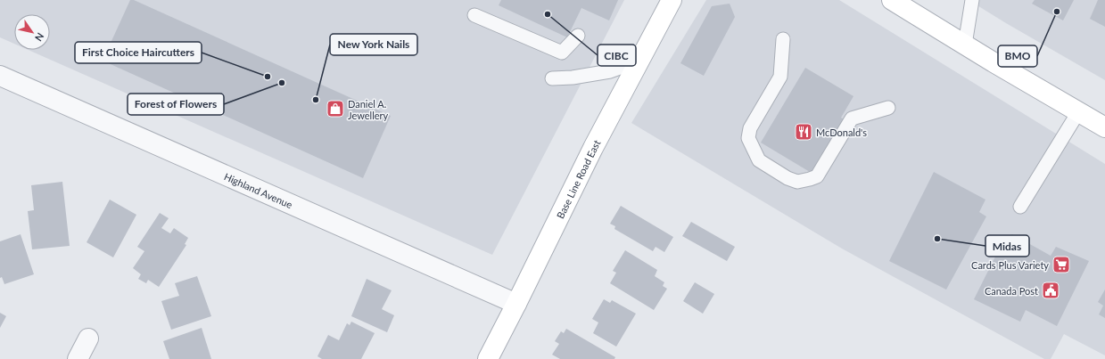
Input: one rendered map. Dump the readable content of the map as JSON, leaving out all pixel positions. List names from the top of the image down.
{
  "streets": {
    "street": ["Base Line Road East", "Highland Avenue"]
  },
  "crossings": [
    ["Base Line Road East", "Highland Avenue"]
  ],
  "places": {
    "other": [
      "BMO",
      "CIBC",
      "First Choice Haircutters",
      "Forest of Flowers",
      "New York Nails",
      "Midas"
    ],
    "shop": ["Daniel A. Jewellery"],
    "restaurant": ["McDonald's"],
    "supermarket": ["Cards Plus Variety"],
    "public building": ["Canada Post"]
  },
  "north": "bottom right"
}
